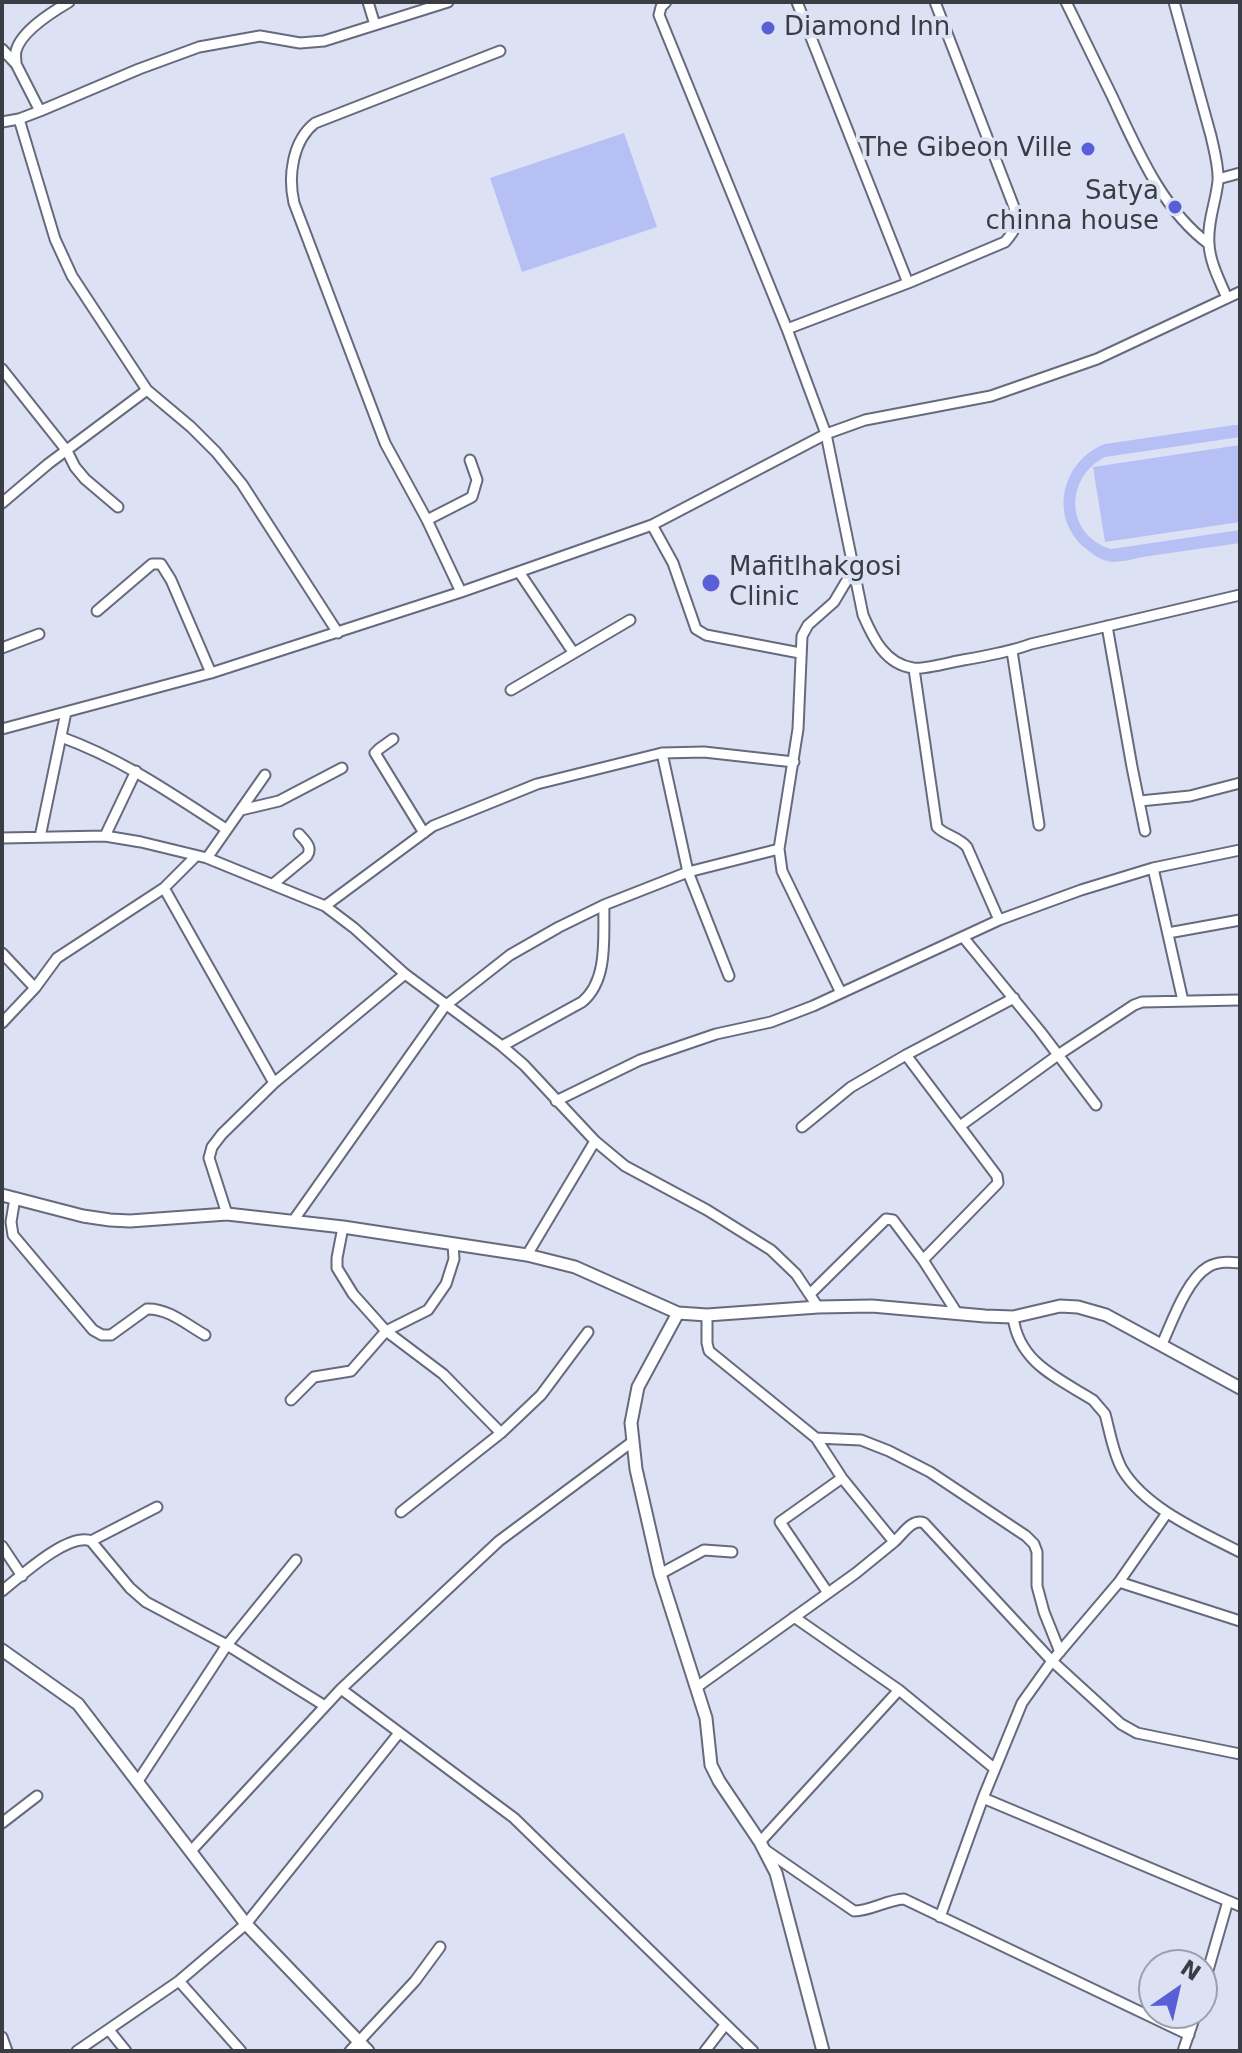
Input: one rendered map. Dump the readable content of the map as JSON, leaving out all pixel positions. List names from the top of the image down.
{
  "places": [
    "Diamond Inn",
    "The Gibeon Ville",
    "Satya chinna house",
    "Mafitlhakgosi Clinic"
  ],
  "north": "top right"
}
